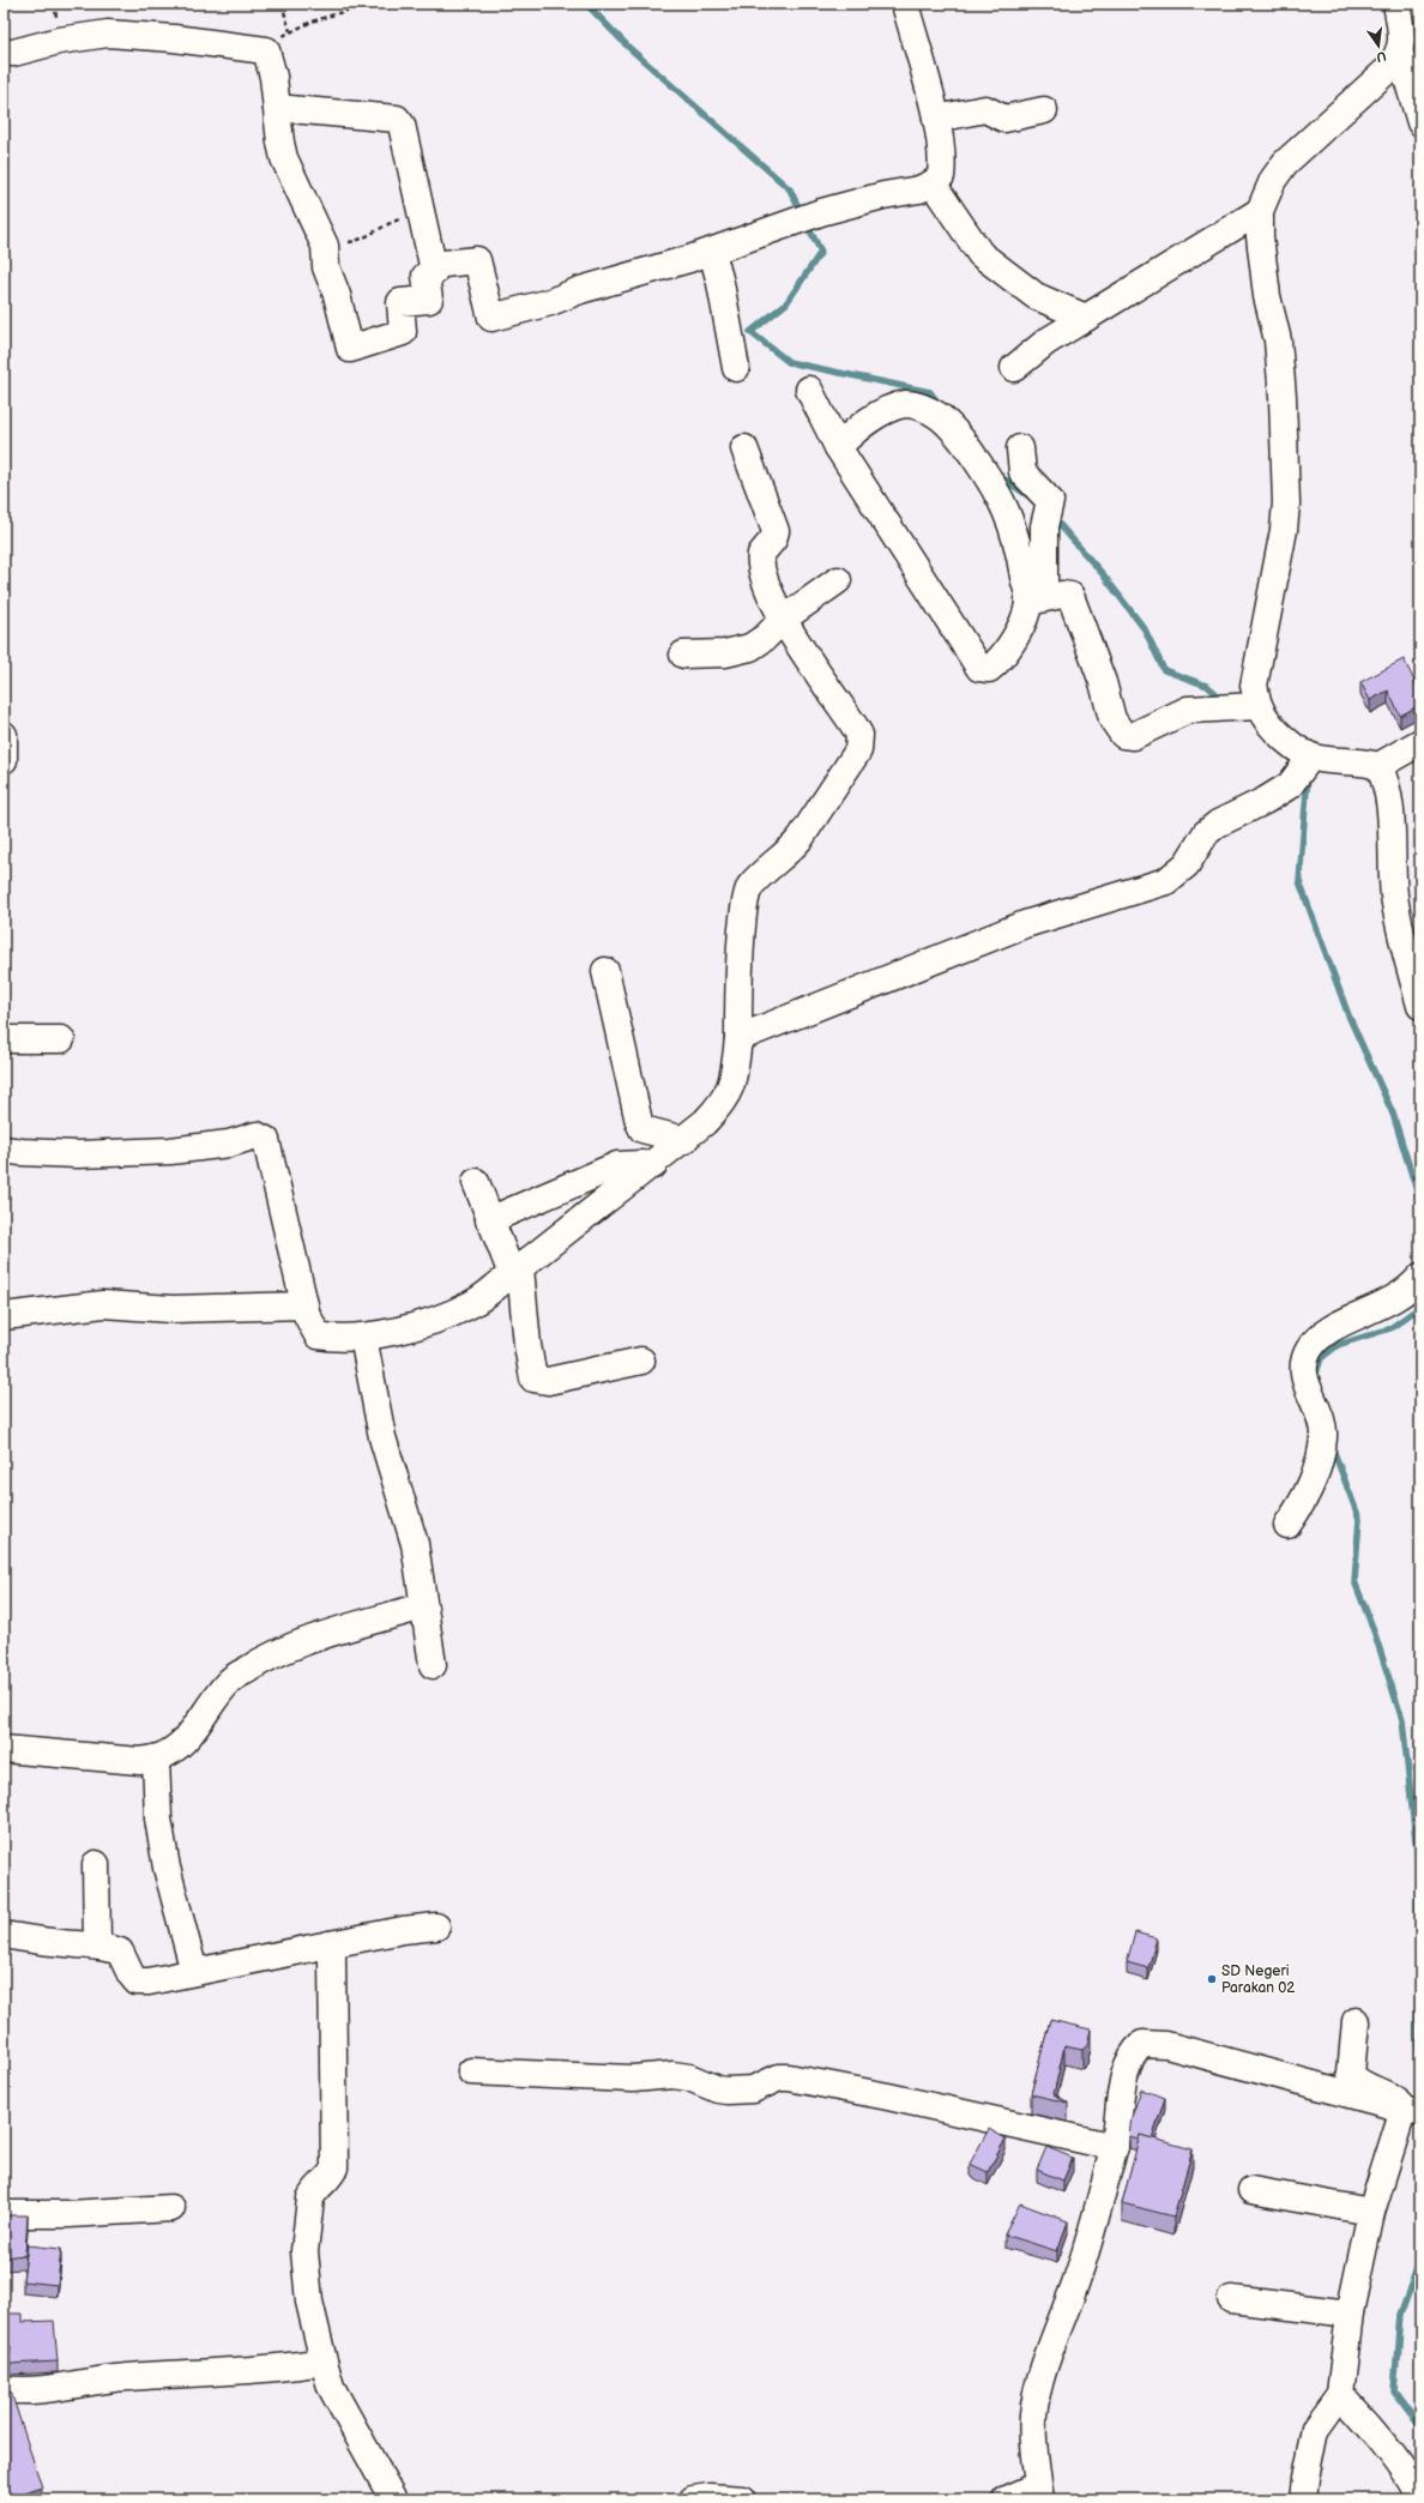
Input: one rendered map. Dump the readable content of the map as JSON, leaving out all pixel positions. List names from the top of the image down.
{
  "places": ["SD Negeri Parakan 02"],
  "north": "bottom"
}
